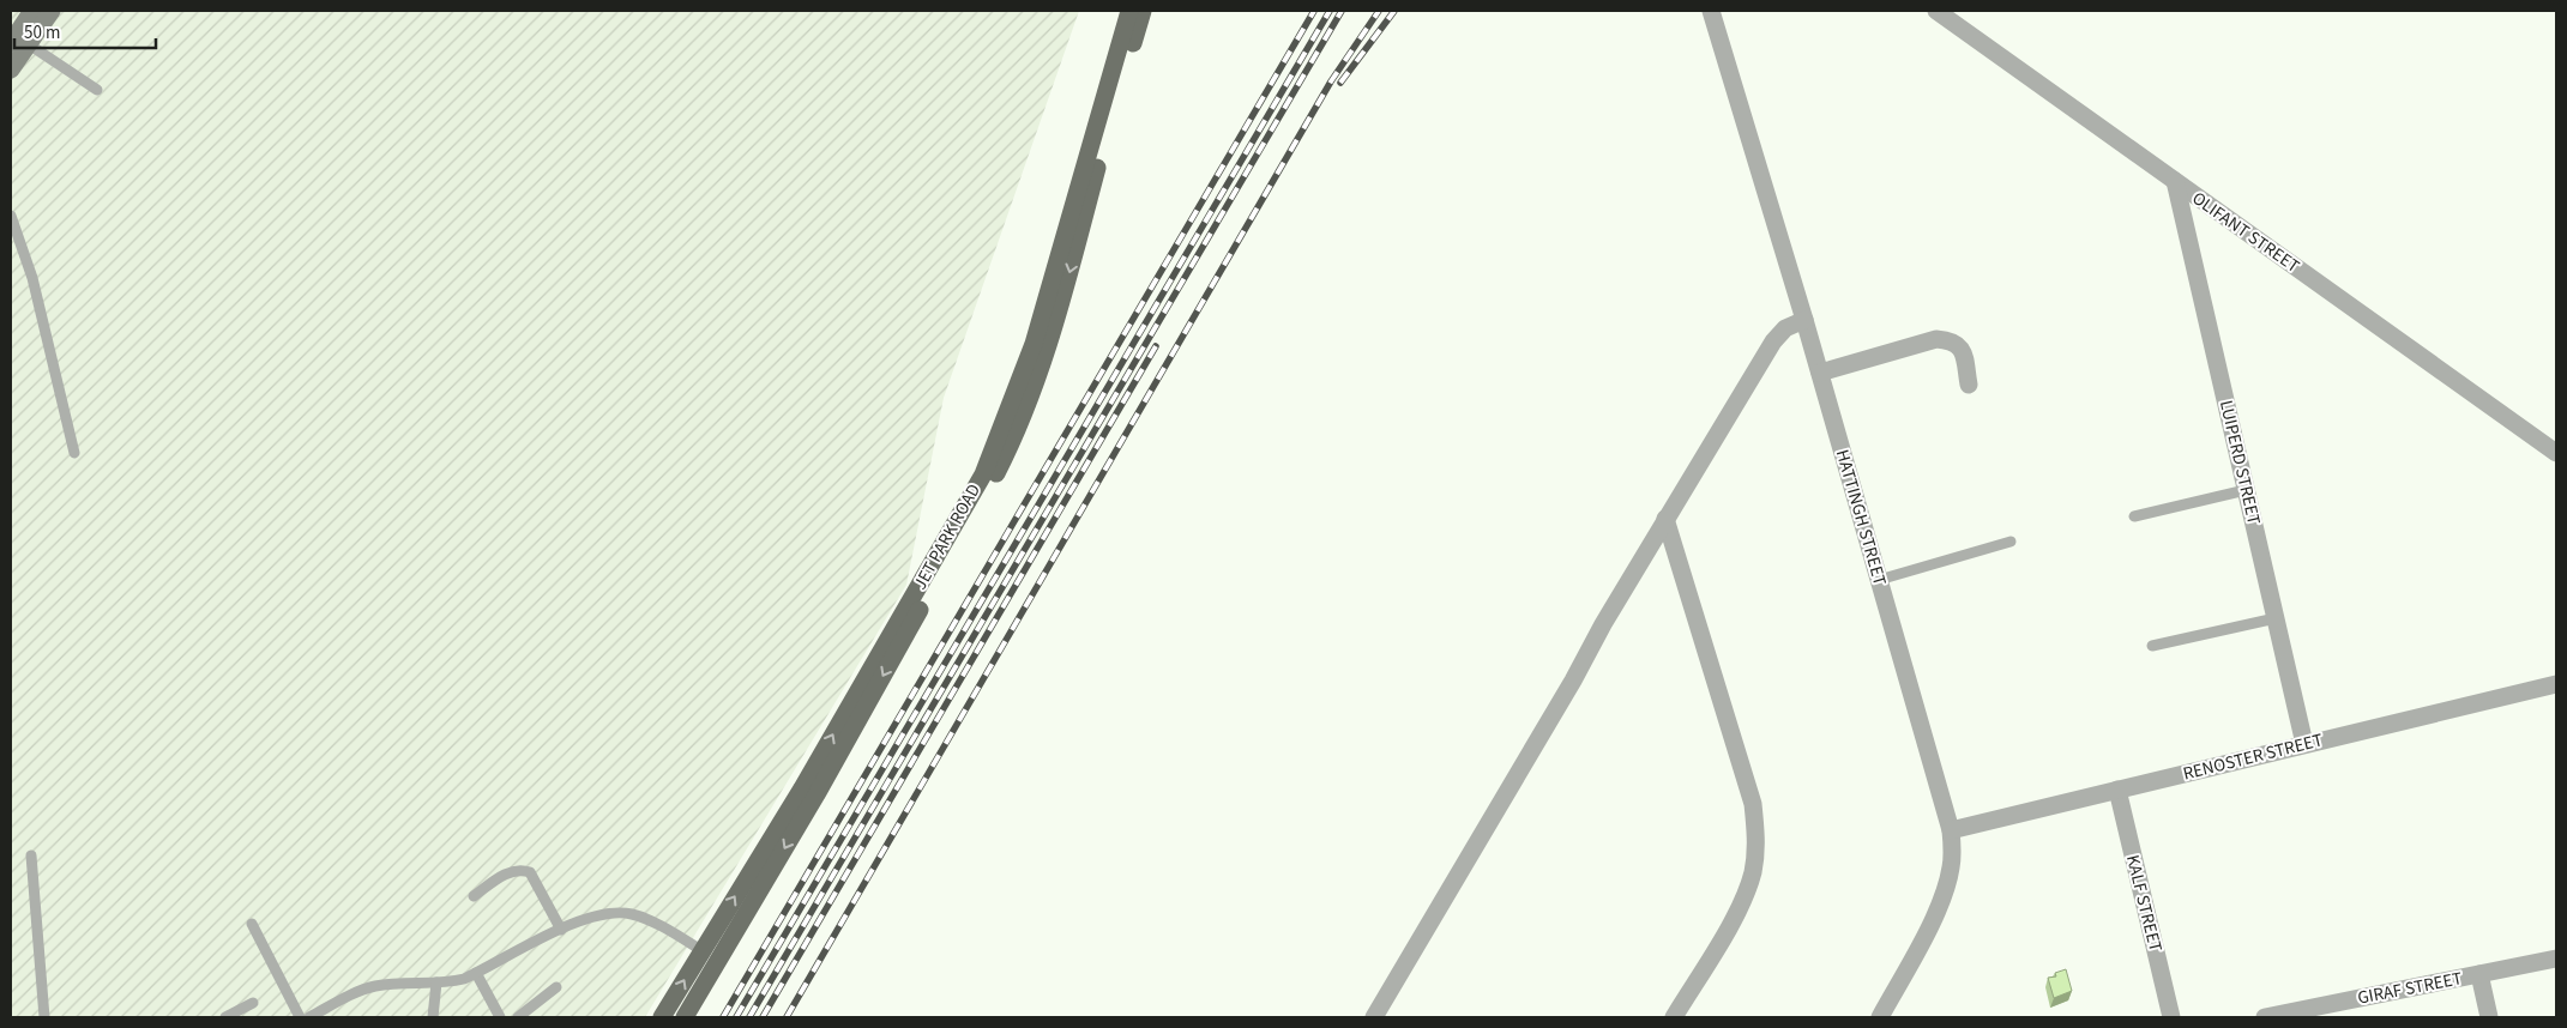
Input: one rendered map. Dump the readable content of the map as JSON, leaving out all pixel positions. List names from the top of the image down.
{
  "streets": {
    "main road": ["JET PARK ROAD"],
    "street": [
      "OLIFANT STREET",
      "LUIPERD STREET",
      "HATTINGH STREET",
      "RENOSTER STREET",
      "KALF STREET",
      "GIRAF STREET"
    ]
  },
  "crossings": [
    ["OLIFANT STREET", "LUIPERD STREET"],
    ["LUIPERD STREET", "RENOSTER STREET"],
    ["HATTINGH STREET", "RENOSTER STREET"],
    ["RENOSTER STREET", "KALF STREET"]
  ],
  "scale_bar": "50 m"
}
